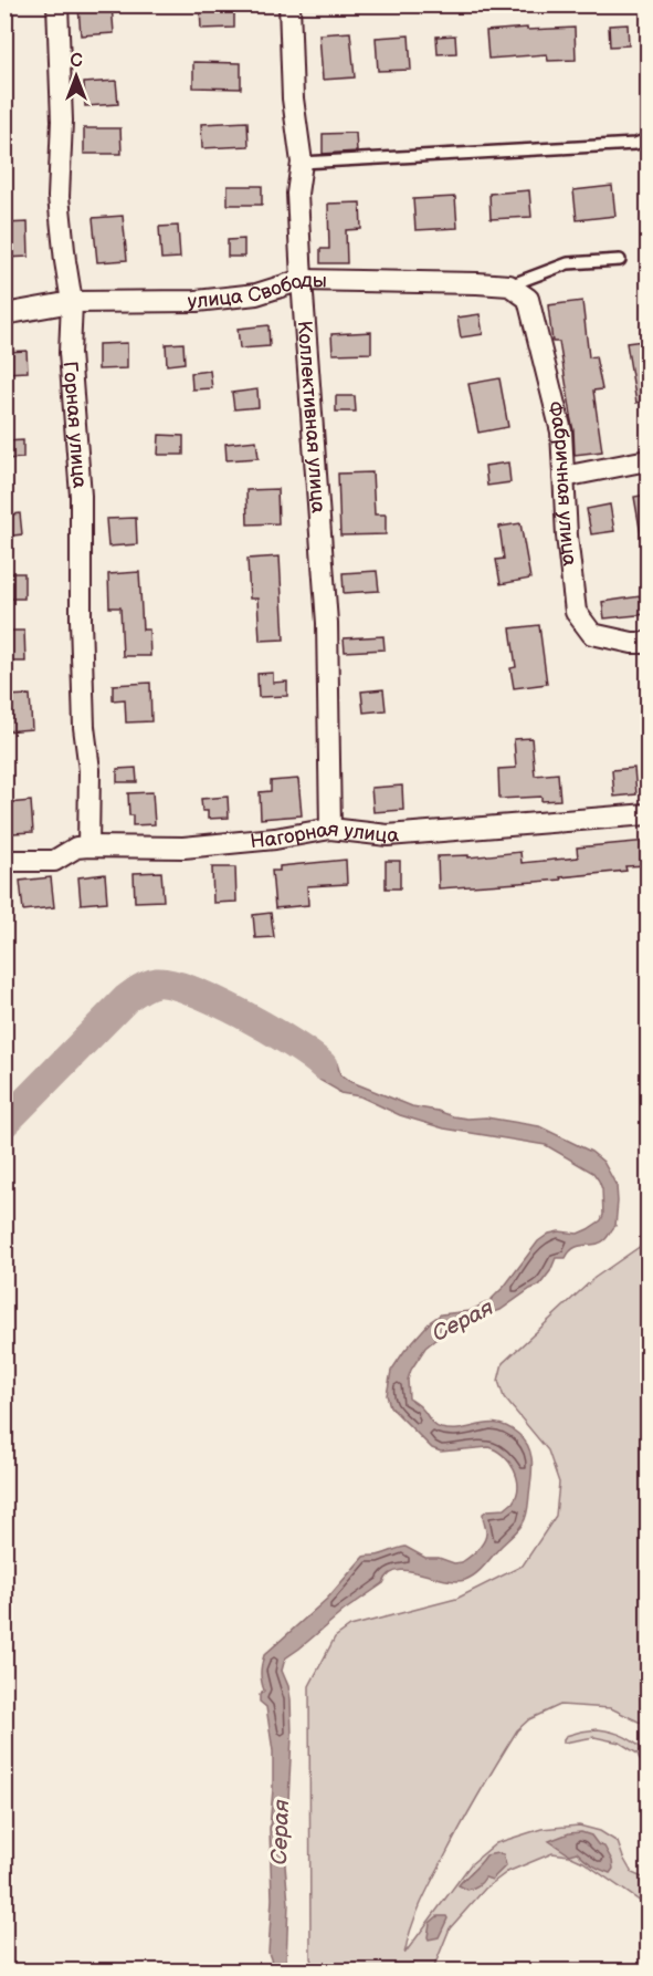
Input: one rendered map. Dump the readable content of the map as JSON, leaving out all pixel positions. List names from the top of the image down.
{
  "streets": {
    "street": [
      "улица Свободы",
      "Коллективная улица",
      "Горная улица",
      "Фабричная улица",
      "Нагорная улица"
    ]
  },
  "crossings": [
    ["улица Свободы", "Коллективная улица"],
    ["улица Свободы", "Горная улица"],
    ["улица Свободы", "Фабричная улица"],
    ["Коллективная улица", "Нагорная улица"],
    ["Горная улица", "Нагорная улица"]
  ],
  "water": ["Серая"],
  "north": "top"
}
